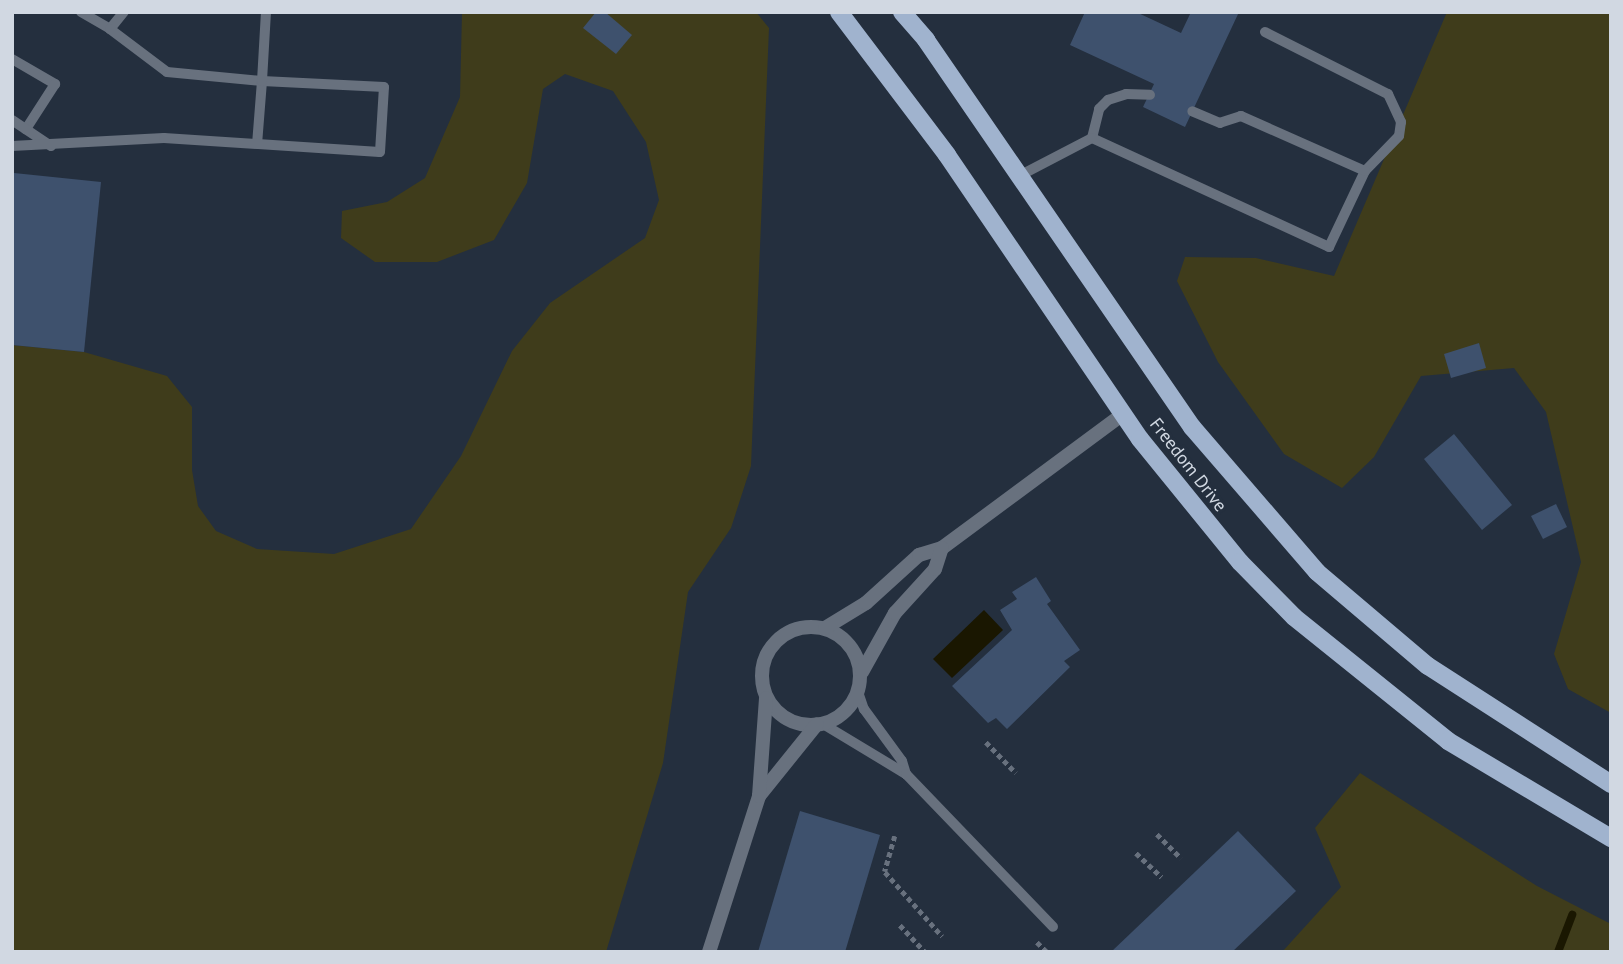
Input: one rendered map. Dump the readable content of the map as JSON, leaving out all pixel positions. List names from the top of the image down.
{
  "streets": {
    "main road": ["Freedom Drive"]
  }
}
